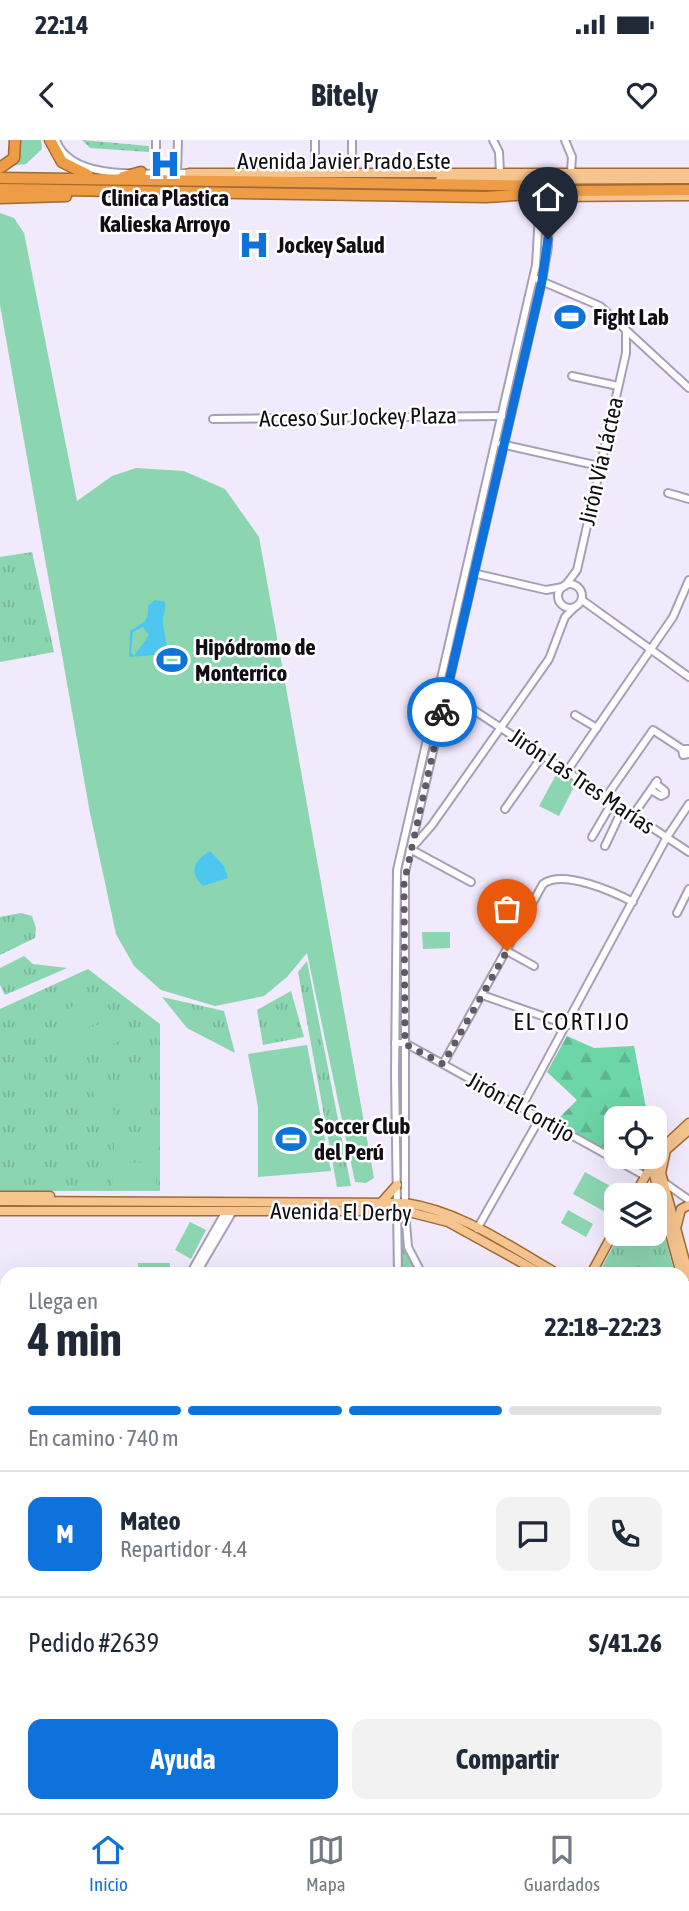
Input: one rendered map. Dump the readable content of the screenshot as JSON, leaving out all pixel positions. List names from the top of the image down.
{
  "streets": {
    "highway": ["Avenida Javier Prado Este"],
    "main road": ["Avenida El Derby"],
    "street": [
      "Acceso Sur Jockey Plaza",
      "Jirón Vía Láctea",
      "Jirón Las Tres Marías",
      "Jirón El Cortijo"
    ]
  },
  "districts": ["EL CORTIJO"],
  "places": {
    "hospital": ["Clinica Plastica Kalieska Arroyo", "Jockey Salud"],
    "sports": ["Fight Lab", "Hipódromo de Monterrico", "Soccer Club del Perú"]
  },
  "page": {
    "status": "22:14",
    "header": "Bitely",
    "heading": ["4 min", "Llega en", "22:18–22:23"],
    "panel": [
      "Mateo",
      "Repartidor · 4.4",
      "Pedido #2639",
      "S/41.26"
    ],
    "bar": "En camino · 740 m",
    "round": "M",
    "buttons": ["Ayuda", "Compartir"],
    "tabs": ["Inicio", "Mapa", "Guardados"]
  }
}
